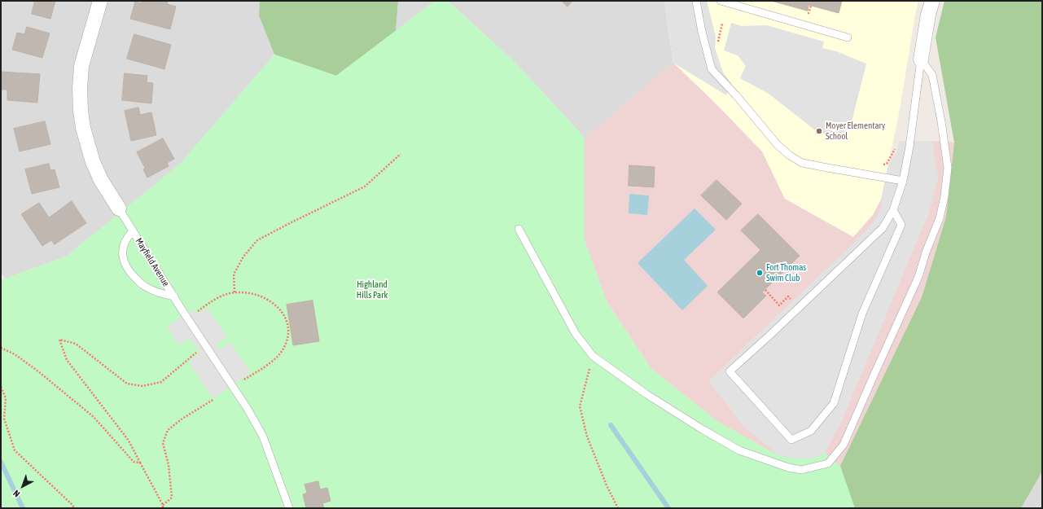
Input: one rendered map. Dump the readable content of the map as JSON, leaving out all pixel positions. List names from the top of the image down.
{
  "streets": {
    "street": ["Mayfield Avenue"]
  },
  "parks": ["Highland Hills Park"],
  "places": ["Moyer Elementary School", "Fort Thomas Swim Club"],
  "north": "bottom left"
}
